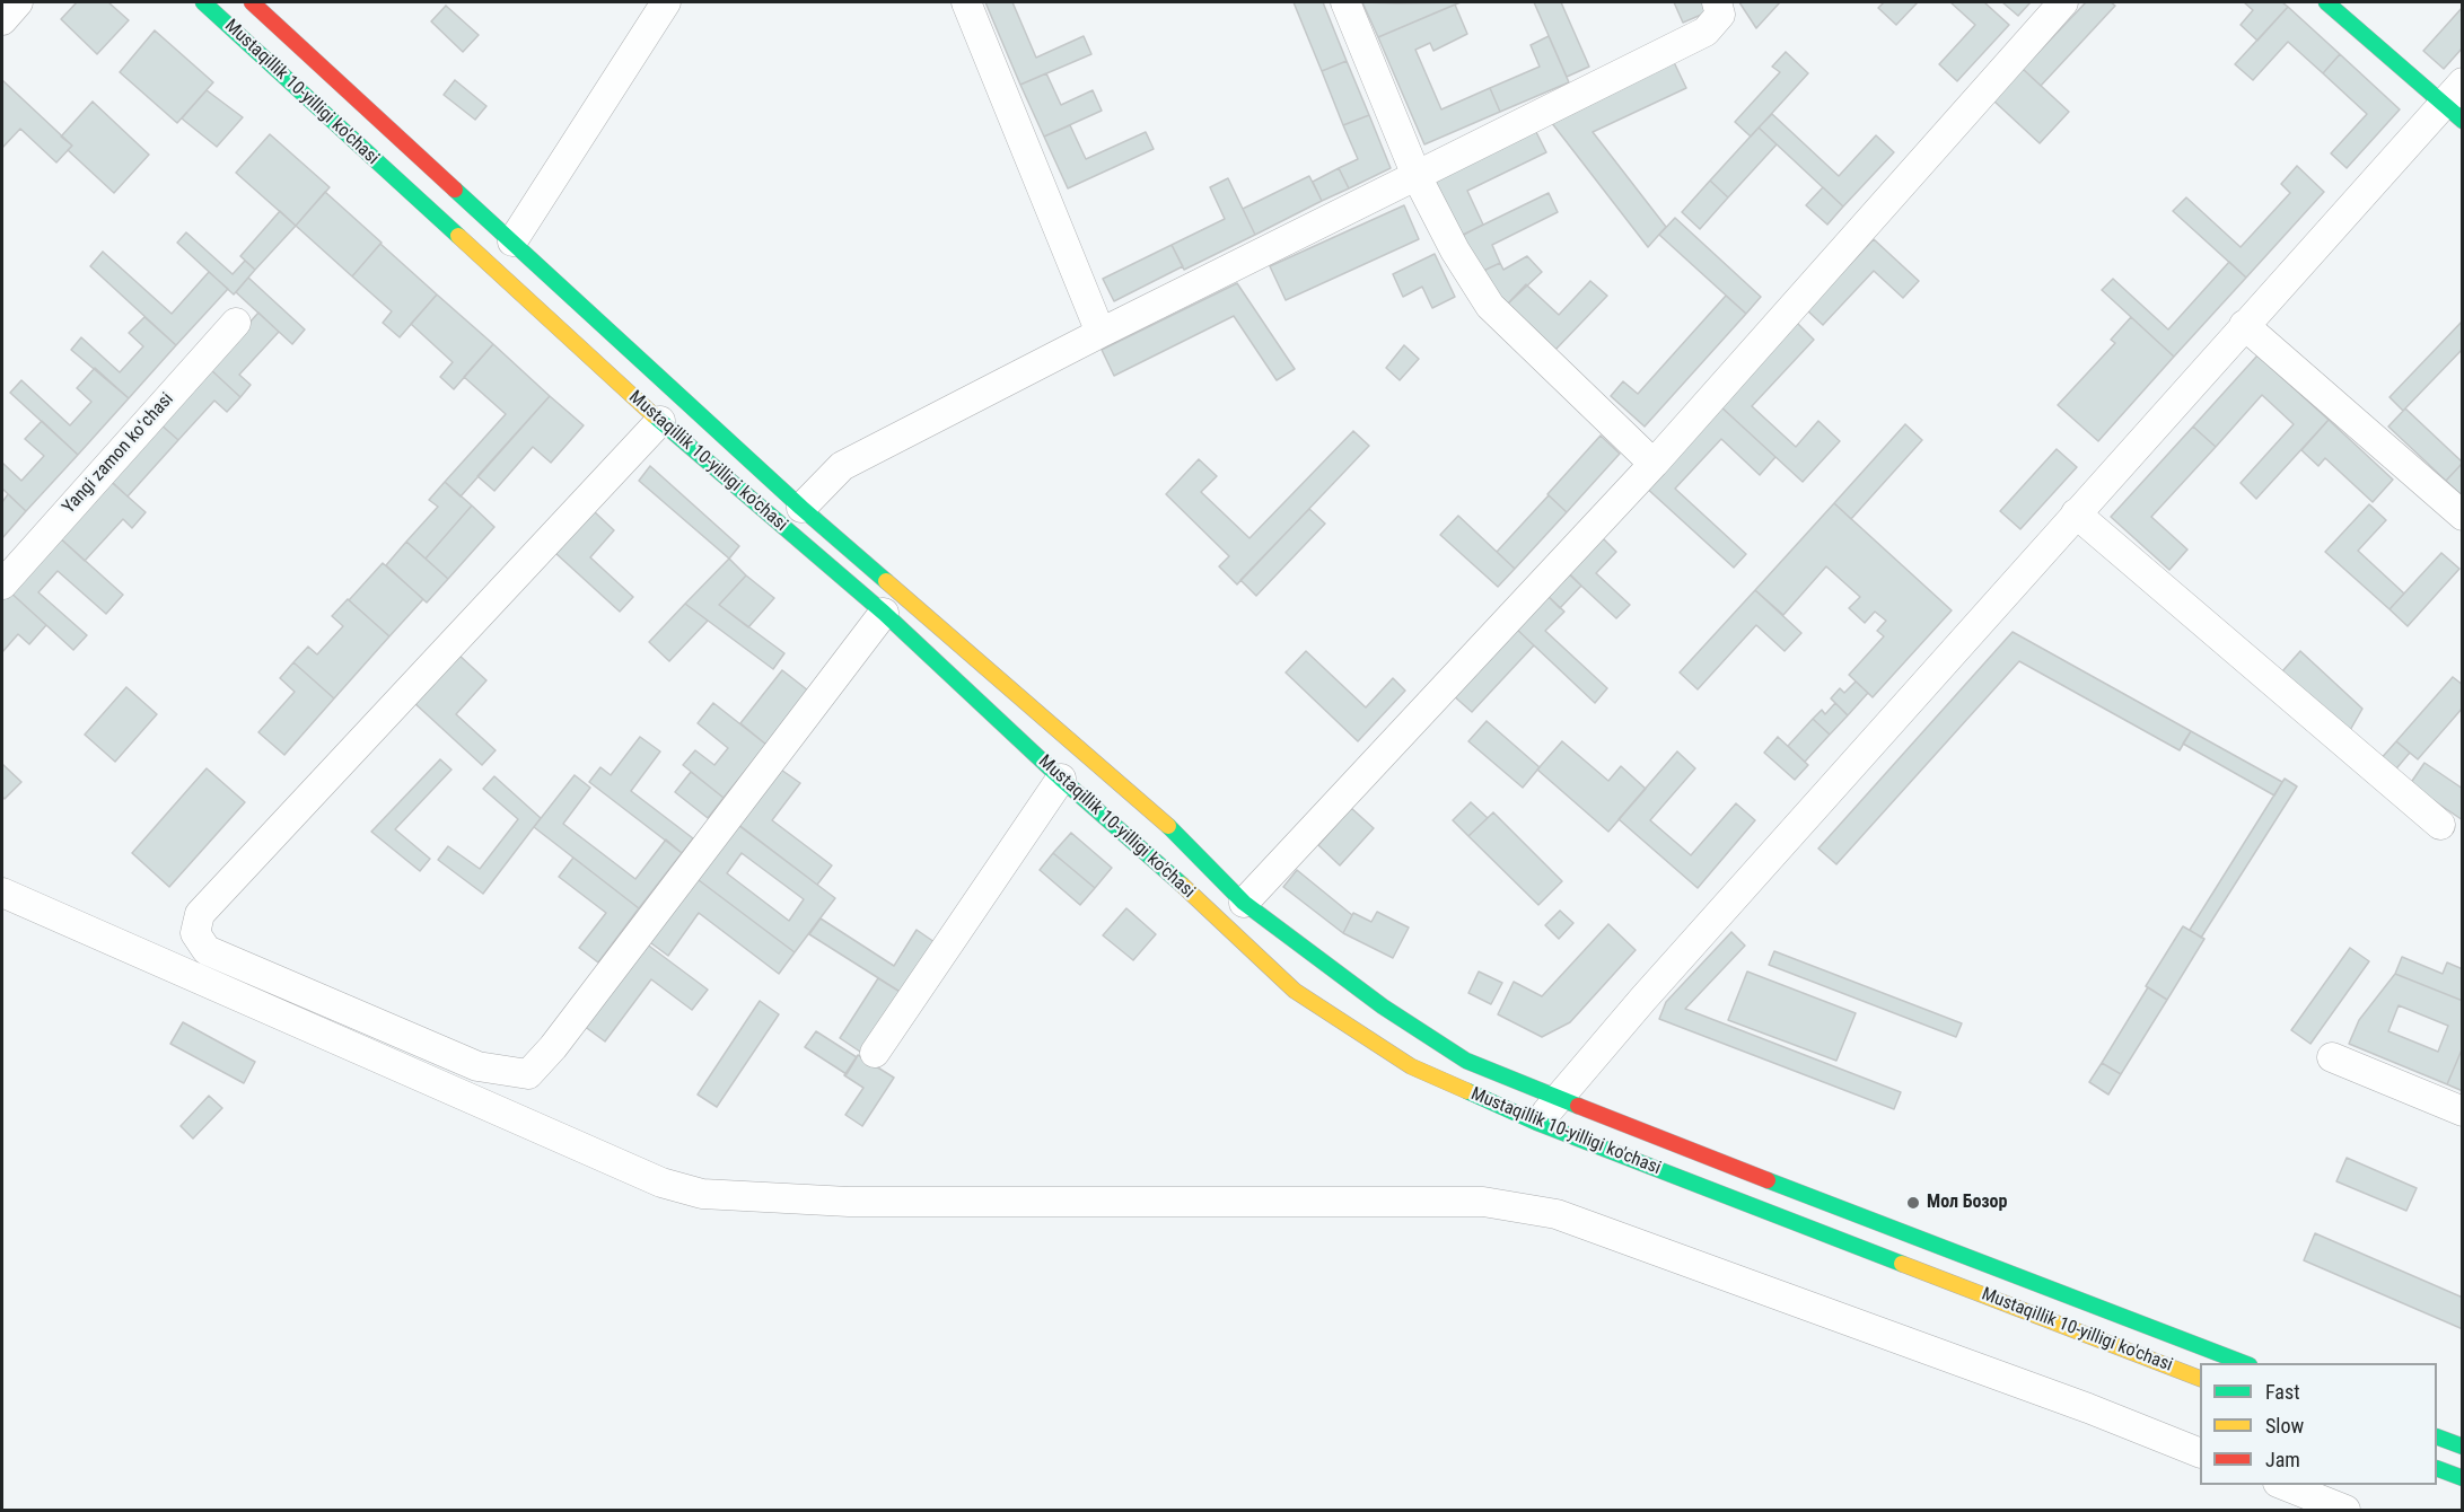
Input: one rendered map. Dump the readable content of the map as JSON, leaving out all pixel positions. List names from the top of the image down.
{
  "streets": {
    "main road": ["Mustaqillik 10-yilligi ko'chasi"],
    "street": ["Yangi zamon koʻchasi"]
  },
  "places": ["Мол Бозор"],
  "legend": ["Fast", "Slow", "Jam"]
}
